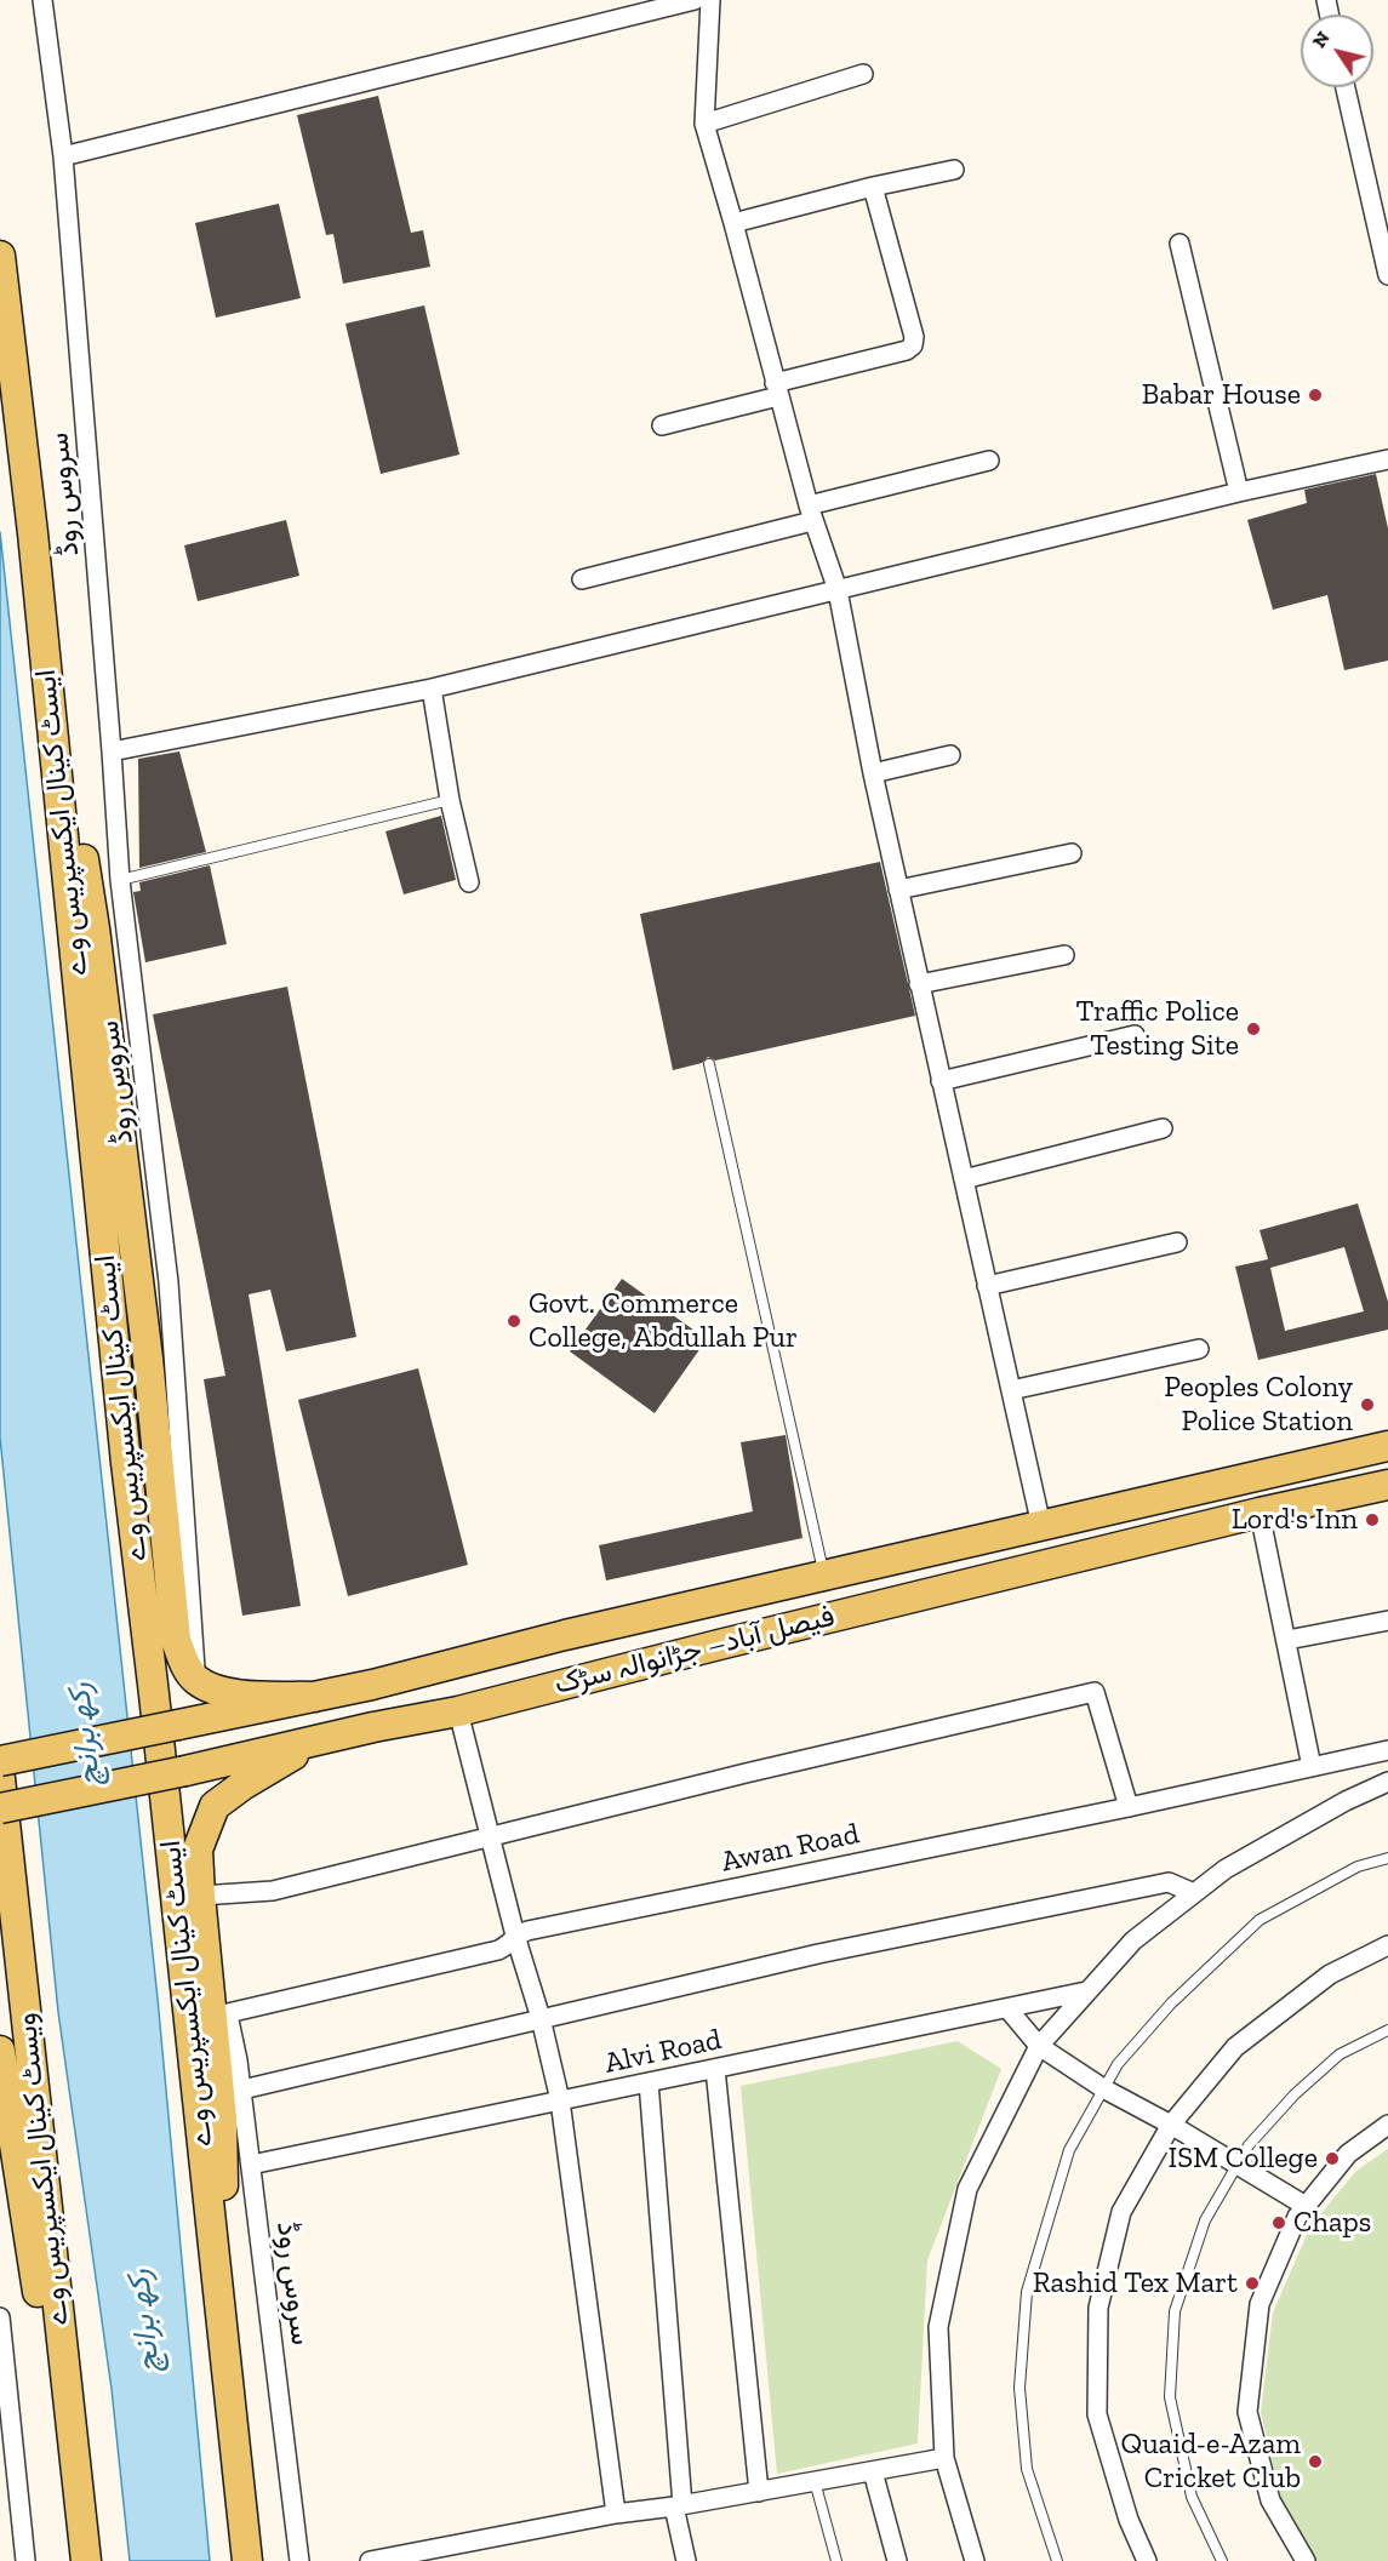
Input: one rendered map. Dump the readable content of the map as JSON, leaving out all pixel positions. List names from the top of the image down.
{
  "streets": {
    "main road": ["ایسٹ کینال ایکسپریس وے", "فیصل آباد– جڑانوالہ سڑک", "ویسٹ کینال ایکسپریس وے"],
    "street": ["سروس روڈ", "Awan Road", "Alvi Road"]
  },
  "crossings": [
    ["سروس روڈ", "Awan Road"],
    ["سروس روڈ", "Alvi Road"]
  ],
  "water": ["رکھ برانچ"],
  "places": [
    "Babar House",
    "Traffic Police Testing Site",
    "Govt. Commerce College, Abdullah Pur",
    "Peoples Colony Police Station",
    "Lord's Inn",
    "ISM College",
    "Chaps",
    "Rashid Tex Mart",
    "Quaid-e-Azam Cricket Club"
  ],
  "north": "top left"
}
